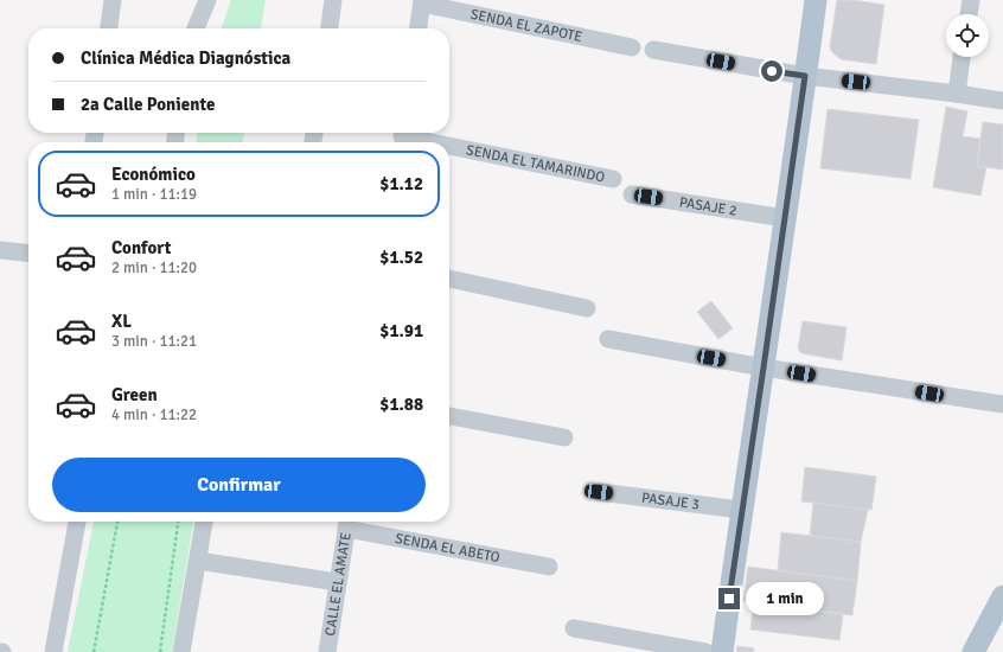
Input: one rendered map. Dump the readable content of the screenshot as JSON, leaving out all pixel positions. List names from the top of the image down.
{
  "streets": {
    "street": [
      "SENDA EL ZAPOTE",
      "SENDA EL TAMARINDO",
      "PASAJE 2",
      "PASAJE 3",
      "SENDA EL ABETO",
      "CALLE EL AMATE"
    ]
  },
  "crossings": [
    ["SENDA EL ABETO", "CALLE EL AMATE"]
  ],
  "page": {
    "banner": ["Clínica Médica Diagnóstica", "2a Calle Poniente"],
    "list": [
      {
        "name": "Económico",
        "note": "1 min · 11:19",
        "value": "$1.12"
      },
      {
        "name": "Confort",
        "note": "2 min · 11:20",
        "value": "$1.52"
      },
      {
        "name": "XL",
        "note": "3 min · 11:21",
        "value": "$1.91"
      },
      {
        "name": "Green",
        "note": "4 min · 11:22",
        "value": "$1.88"
      }
    ],
    "buttons": "Confirmar",
    "bubble": "1 min"
  }
}
